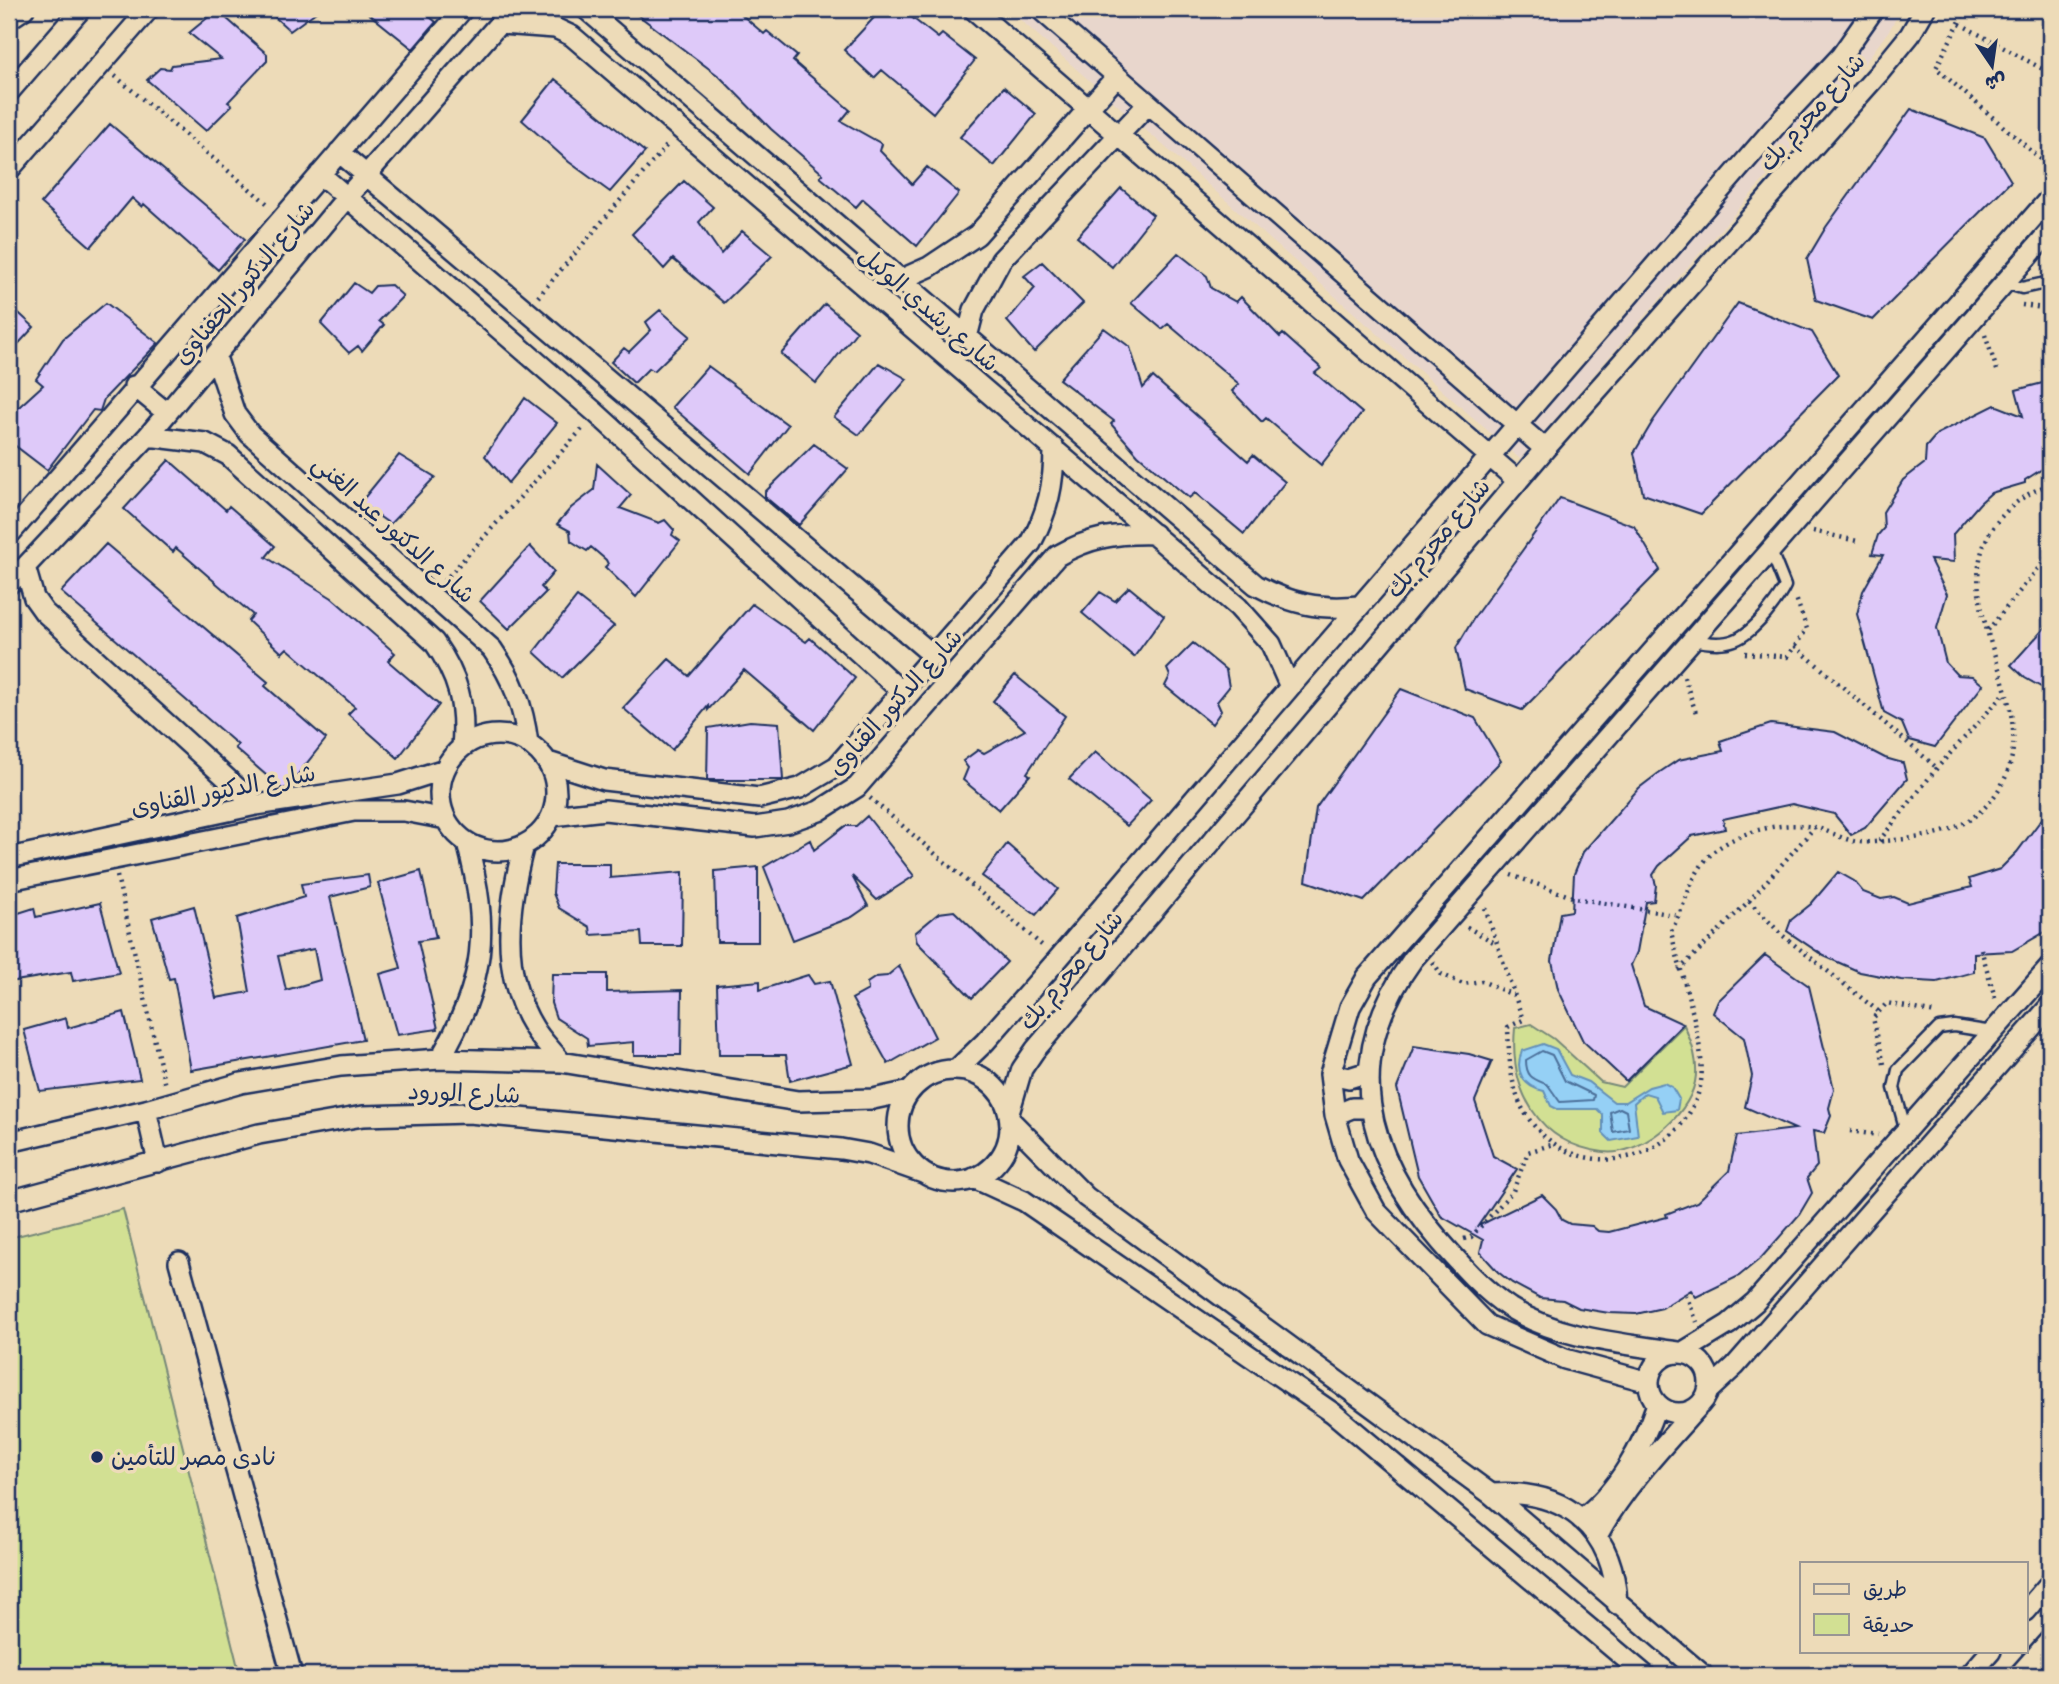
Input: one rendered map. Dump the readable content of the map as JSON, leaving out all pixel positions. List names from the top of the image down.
{
  "streets": {
    "street": [
      "شارع محرم بك",
      "شارع الدكتور الحفناوى",
      "شارع رشدي الوكيل",
      "شارع الدكتور عبد الغني",
      "شارع الدكتور القناوى",
      "شارع الورود"
    ]
  },
  "crossings": [
    ["شارع محرم بك", "شارع رشدي الوكيل"],
    ["شارع محرم بك", "شارع الورود"],
    ["شارع الدكتور الحفناوى", "شارع رشدي الوكيل"],
    ["شارع الدكتور الحفناوى", "شارع الدكتور عبد الغني"],
    ["شارع رشدي الوكيل", "شارع الدكتور القناوى"],
    ["شارع الدكتور عبد الغني", "شارع الدكتور القناوى"]
  ],
  "places": ["نادى مصر للتأمين"],
  "legend": ["طريق", "حديقة"],
  "north": "bottom"
}
